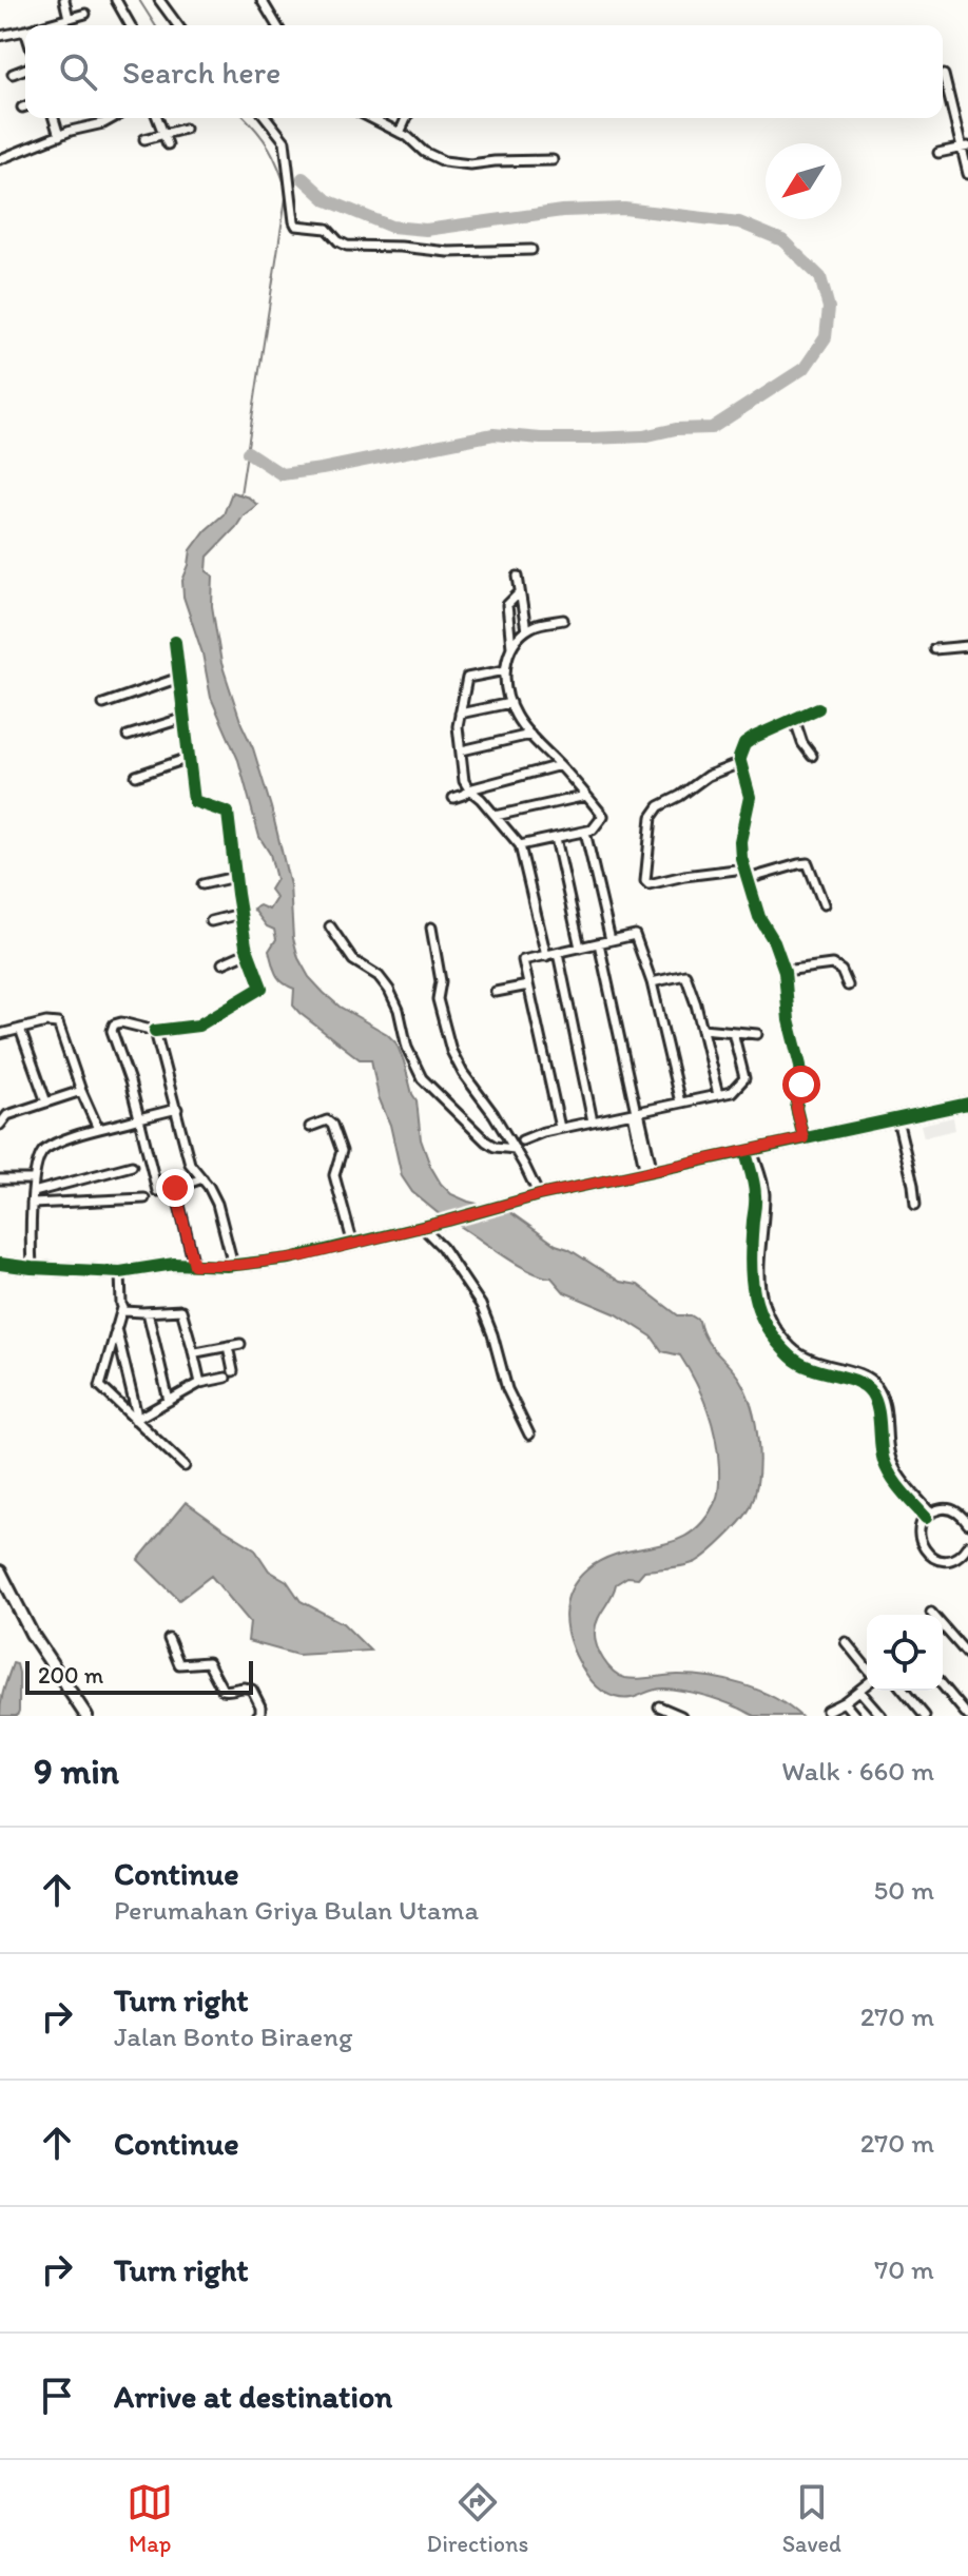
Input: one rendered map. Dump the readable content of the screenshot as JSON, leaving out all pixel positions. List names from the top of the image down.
{
  "scale_bar": "200 m",
  "north": "bottom left",
  "page": {
    "search": "Search here",
    "scale": "200 m",
    "heading": ["9 min", "Walk · 660 m"],
    "list": [
      ["Continue", "Perumahan Griya Bulan Utama", "50 m"],
      ["Turn right", "Jalan Bonto Biraeng", "270 m"],
      ["Continue", "270 m"],
      ["Turn right", "70 m"],
      "Arrive at destination"
    ],
    "nav": ["Map", "Directions", "Saved"]
  }
}
